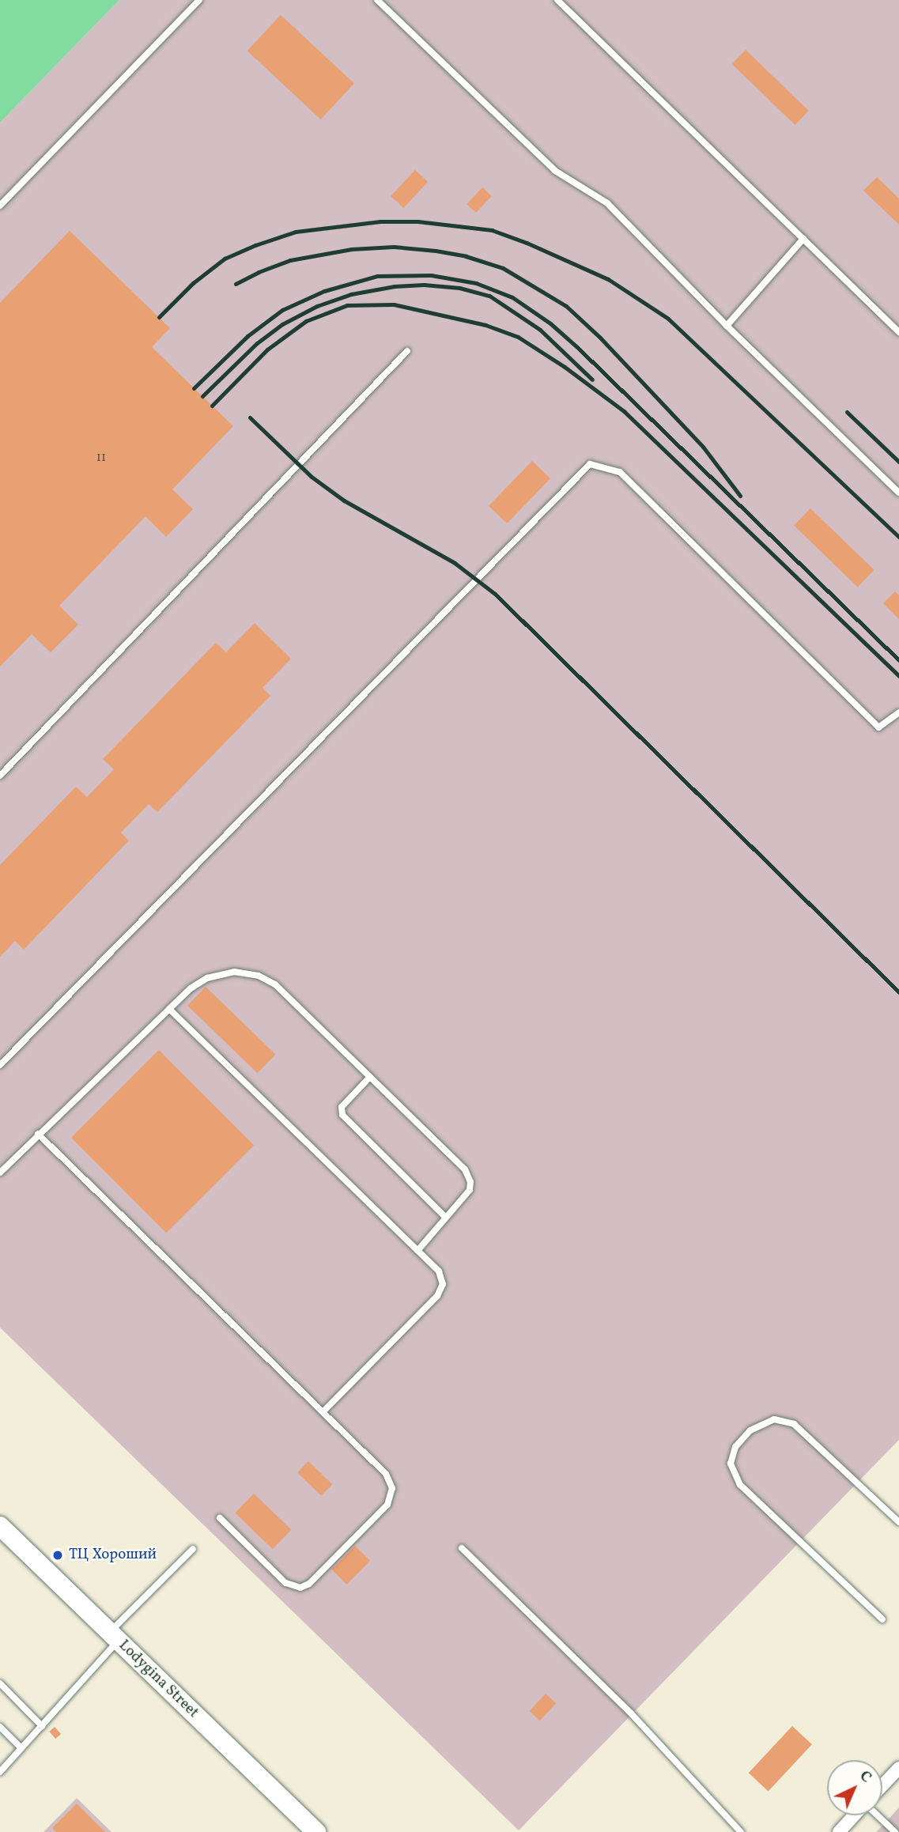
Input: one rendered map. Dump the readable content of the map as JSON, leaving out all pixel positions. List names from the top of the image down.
{
  "streets": {
    "main road": ["Lodygina Street"]
  },
  "places": ["ТЦ Хороший"],
  "house_numbers": ["11"],
  "north": "top right"
}
